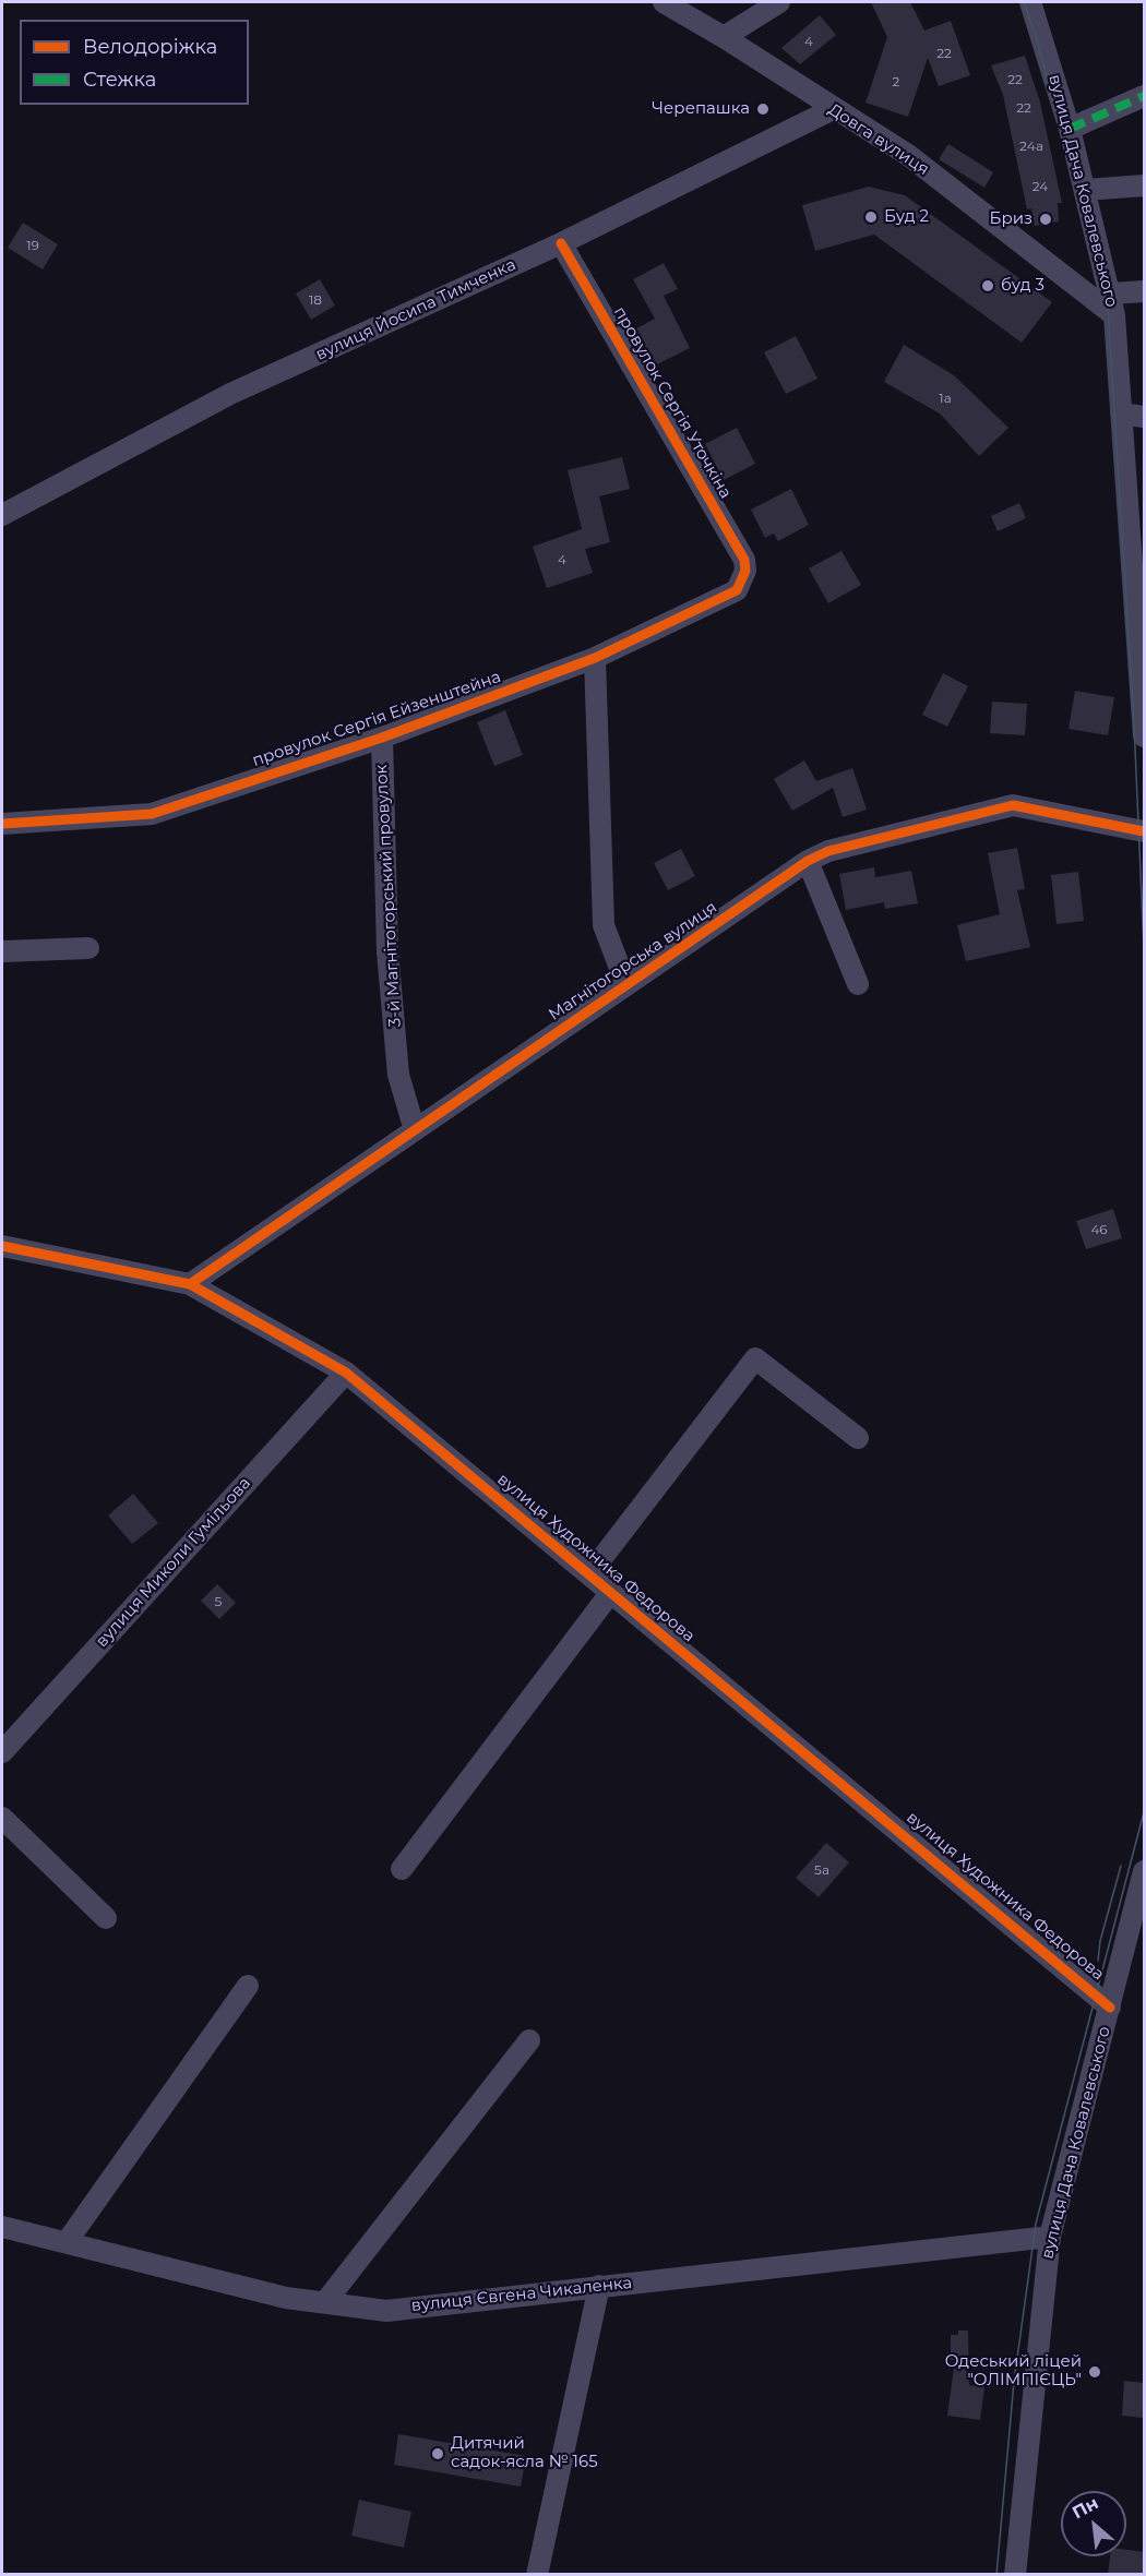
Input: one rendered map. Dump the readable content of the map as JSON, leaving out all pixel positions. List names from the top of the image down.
{
  "streets": {
    "street": [
      "Довга вулиця",
      "вулиця Дача Ковалевського",
      "вулиця Йосипа Тимченка",
      "провулок Сергія Уточкіна",
      "провулок Сергія Ейзенштейна",
      "3-й Магнітогорський провулок",
      "Магнітогорська вулиця",
      "вулиця Художника Федорова",
      "вулиця Миколи Гумільова",
      "вулиця Євгена Чикаленка"
    ]
  },
  "crossings": [
    ["Довга вулиця", "вулиця Дача Ковалевського"],
    ["Довга вулиця", "вулиця Йосипа Тимченка"],
    ["вулиця Дача Ковалевського", "вулиця Художника Федорова"],
    ["вулиця Дача Ковалевського", "вулиця Євгена Чикаленка"],
    ["вулиця Йосипа Тимченка", "провулок Сергія Уточкіна"],
    ["провулок Сергія Уточкіна", "провулок Сергія Ейзенштейна"],
    ["провулок Сергія Ейзенштейна", "3-й Магнітогорський провулок"],
    ["3-й Магнітогорський провулок", "Магнітогорська вулиця"],
    ["Магнітогорська вулиця", "вулиця Художника Федорова"],
    ["вулиця Художника Федорова", "вулиця Миколи Гумільова"]
  ],
  "places": [
    "Черепашка",
    "Буд 2",
    "Бриз",
    "буд 3",
    "Одеський ліцей \"ОЛІМПІЄЦЬ\"",
    "Дитячий садок-ясла № 165"
  ],
  "house_numbers": [
    "4",
    "22",
    "22",
    "2",
    "22",
    "24а",
    "24",
    "19",
    "18",
    "1а",
    "4",
    "46",
    "5",
    "5а"
  ],
  "legend": ["Велодоріжка", "Стежка"],
  "north": "top left"
}
